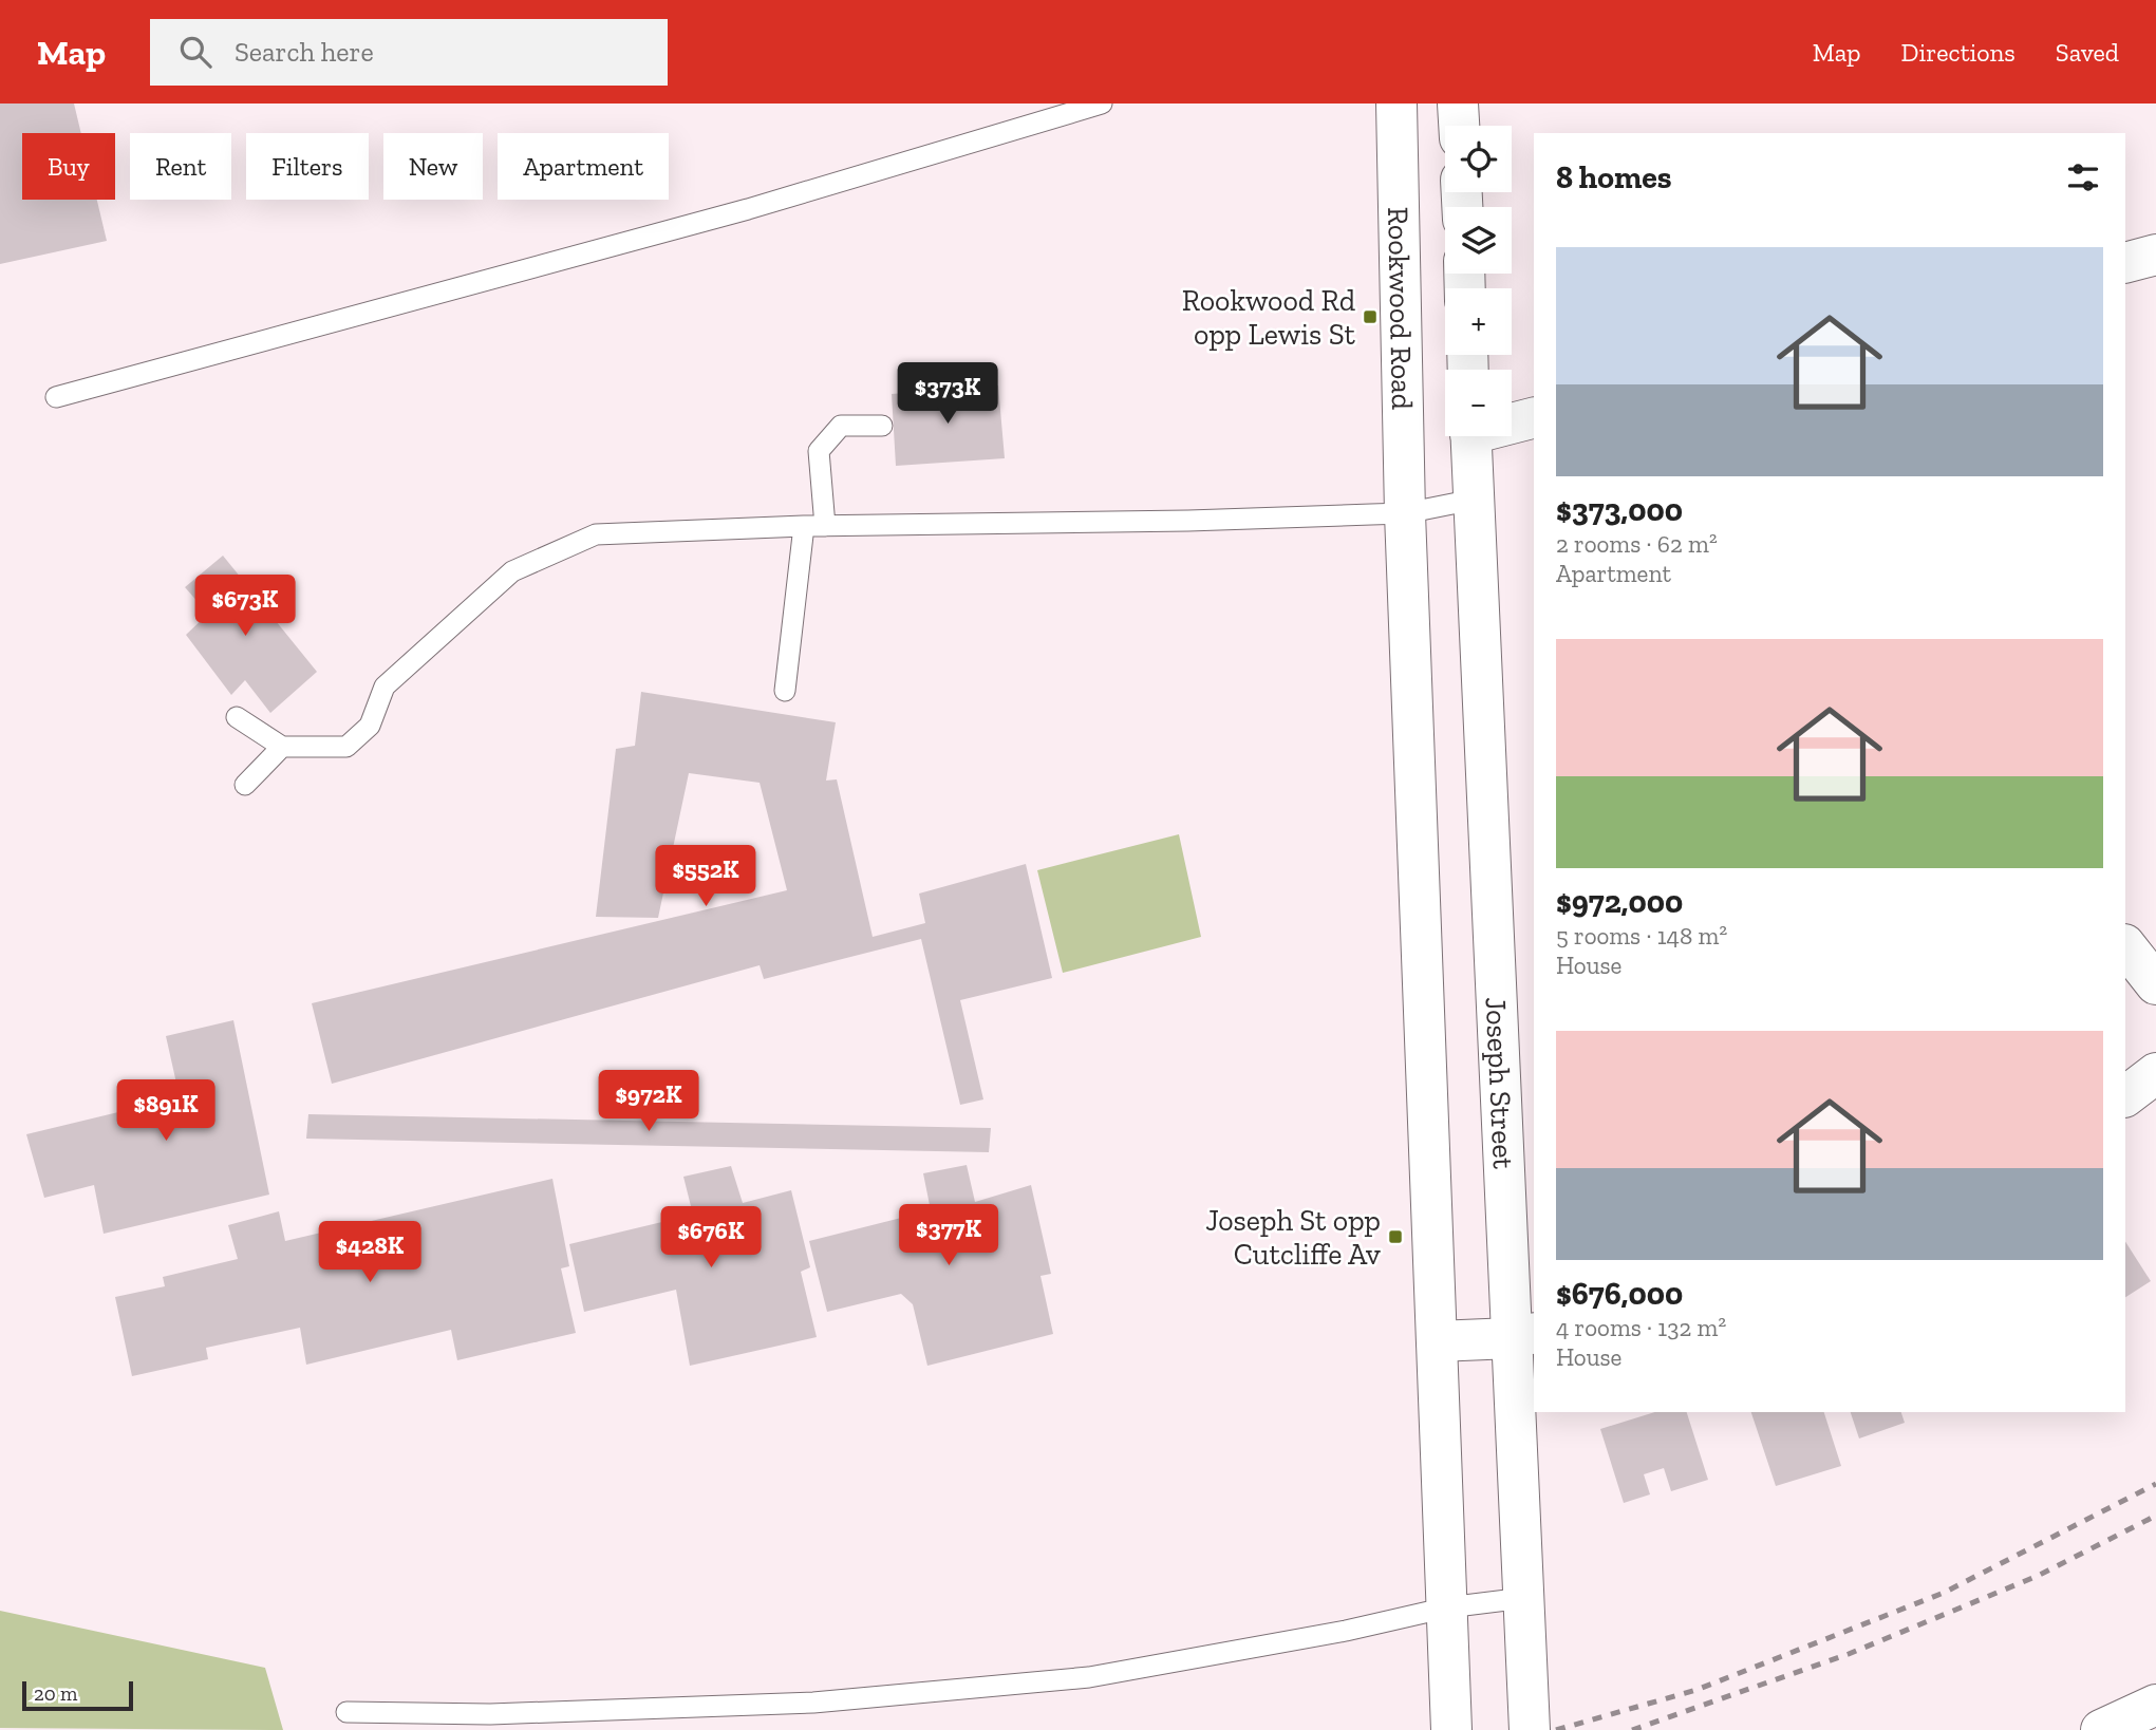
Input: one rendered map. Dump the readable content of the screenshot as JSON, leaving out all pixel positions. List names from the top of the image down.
{
  "streets": {
    "main road": ["Rookwood Road", "Joseph Street"]
  },
  "places": {
    "transit": ["Rookwood Rd opp Lewis St", "Joseph St opp Cutcliffe Av"]
  },
  "scale_bar": "20 m",
  "page": {
    "header": "Map",
    "search": "Search here",
    "nav": ["Map", "Directions", "Saved"],
    "map_buttons": ["+", "−"],
    "chip": [
      "Buy",
      "Rent",
      "Filters",
      "New",
      "Apartment"
    ],
    "heading": "8 homes",
    "list": [
      {
        "name": "$373,000",
        "note": "2 rooms · 62 m² · Apartment"
      },
      {
        "name": "$972,000",
        "note": "5 rooms · 148 m² · House"
      },
      {
        "name": "$676,000",
        "note": "4 rooms · 132 m² · House"
      }
    ],
    "price": [
      "$373K",
      "$673K",
      "$552K",
      "$972K",
      "$891K",
      "$377K",
      "$676K",
      "$428K"
    ],
    "scale": "20 m"
  }
}
